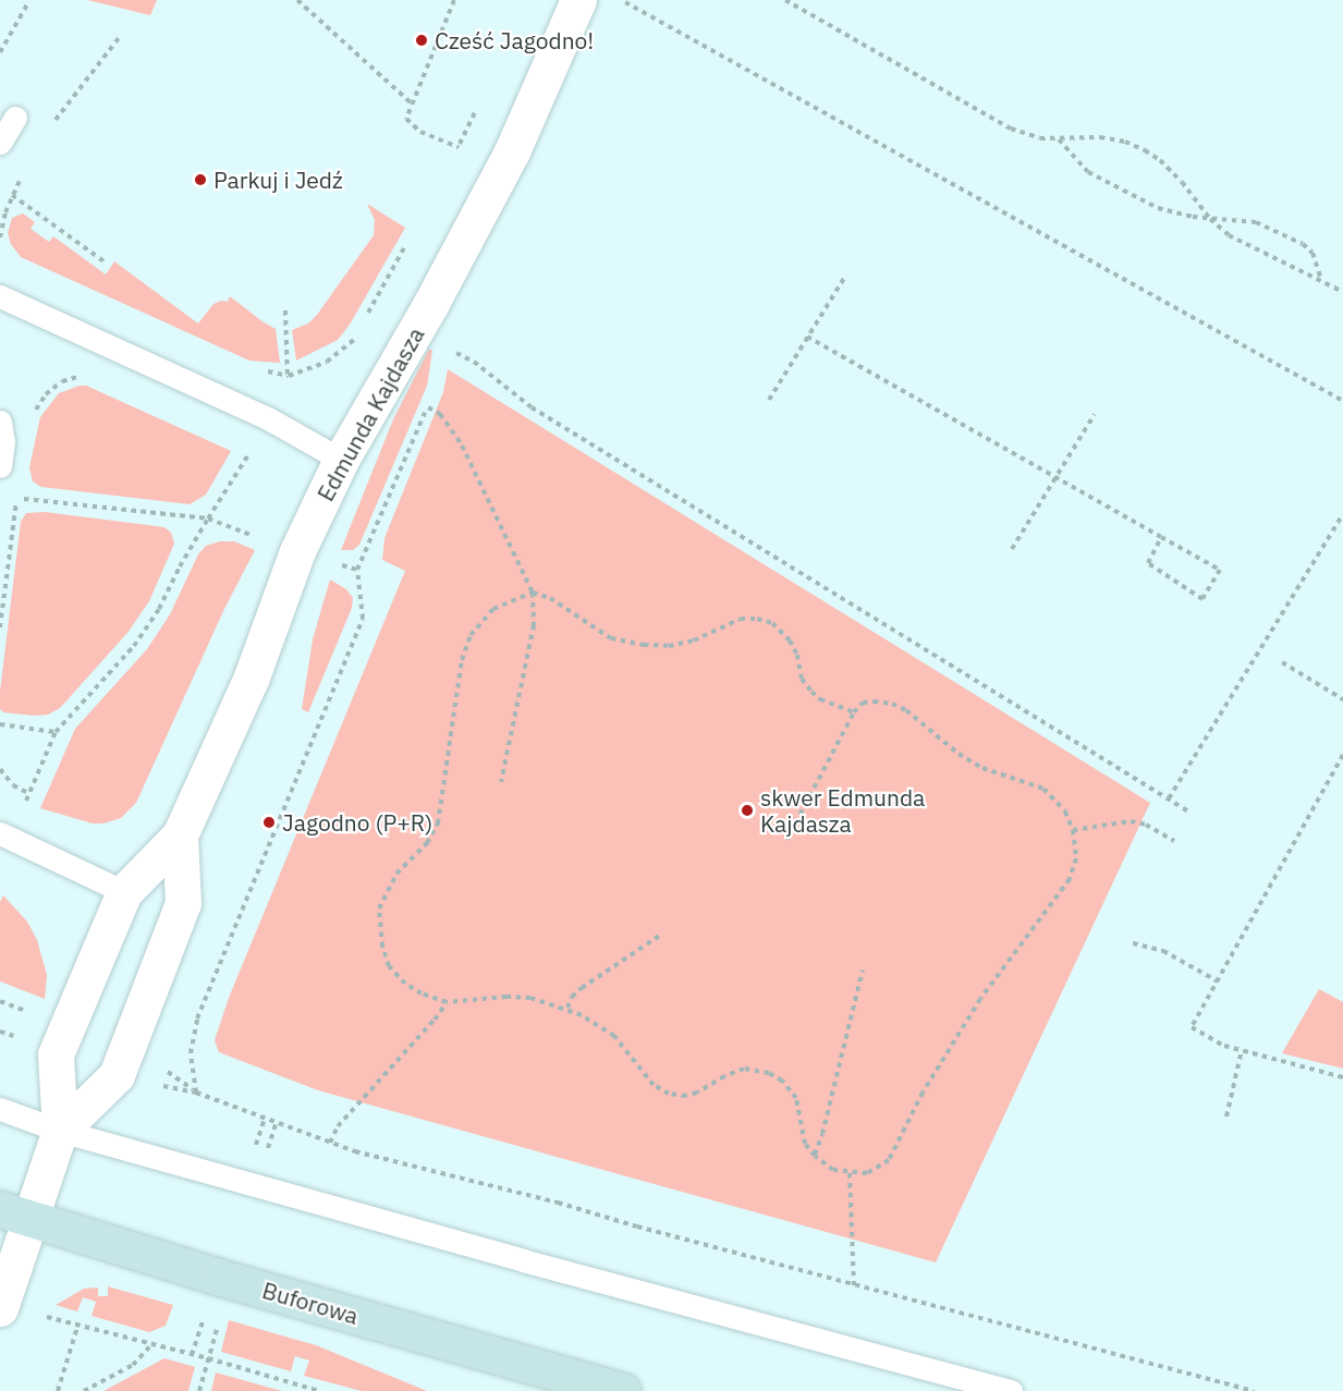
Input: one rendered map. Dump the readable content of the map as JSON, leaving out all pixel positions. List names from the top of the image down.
{
  "streets": {
    "main road": ["Buforowa"],
    "street": ["Edmunda Kajdasza"]
  },
  "crossings": [
    ["Edmunda Kajdasza", "Buforowa"]
  ],
  "places": [
    "Cześć Jagodno!",
    "Parkuj i Jedź",
    "skwer Edmunda Kajdasza",
    "Jagodno (P+R)"
  ]
}
